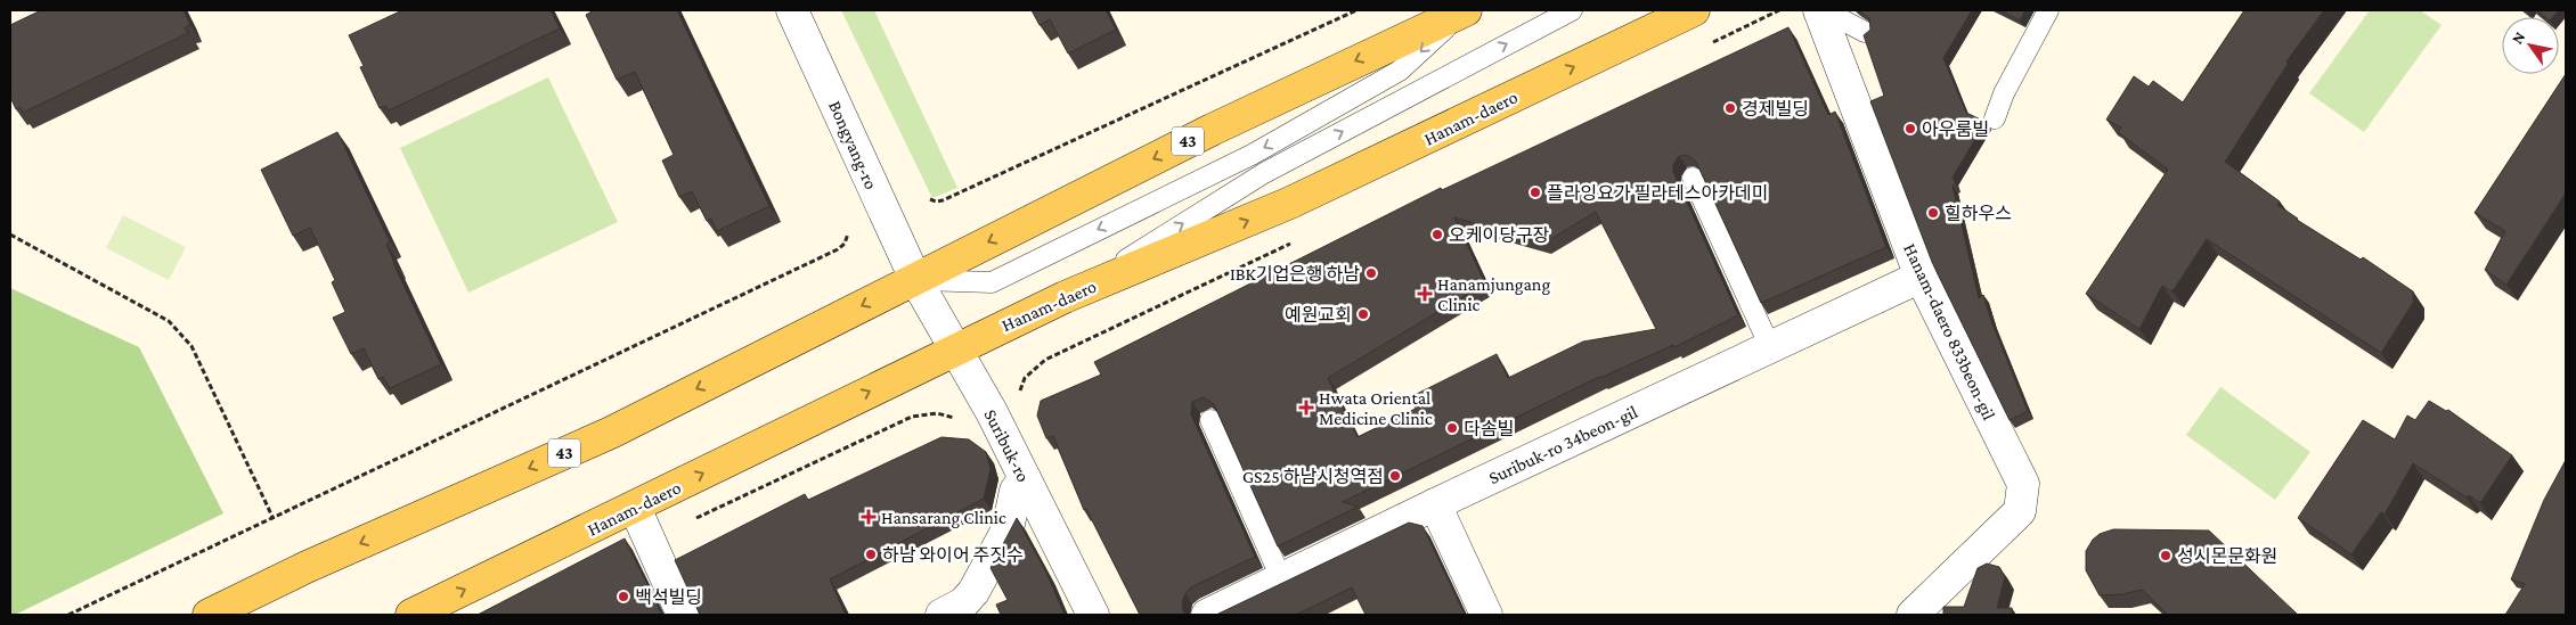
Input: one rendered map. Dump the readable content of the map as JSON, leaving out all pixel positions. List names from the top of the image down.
{
  "streets": {
    "main road": ["Hanam-daero", "43"],
    "street": [
      "Bongyang-ro",
      "Hanam-daero 833beon-gil",
      "Suribuk-ro 34beon-gil",
      "Suribuk-ro"
    ]
  },
  "crossings": [
    ["Hanam-daero", "Suribuk-ro"],
    ["43", "Bongyang-ro"],
    ["43", "Suribuk-ro"],
    ["Bongyang-ro", "Suribuk-ro"],
    ["Hanam-daero 833beon-gil", "Suribuk-ro 34beon-gil"]
  ],
  "places": {
    "other": [
      "경제빌딩",
      "아우룸빌",
      "플라잉요가 필라테스아카데미",
      "힐하우스",
      "오케이당구장",
      "IBK기업은행 하남",
      "예원교회",
      "다솜빌",
      "GS25 하남시청역점",
      "하남 와이어 주짓수",
      "성시몬문화원",
      "백석빌딩"
    ],
    "health": ["Hanamjungang Clinic", "Hwata Oriental Medicine Clinic", "Hansarang Clinic"]
  },
  "north": "top left"
}
